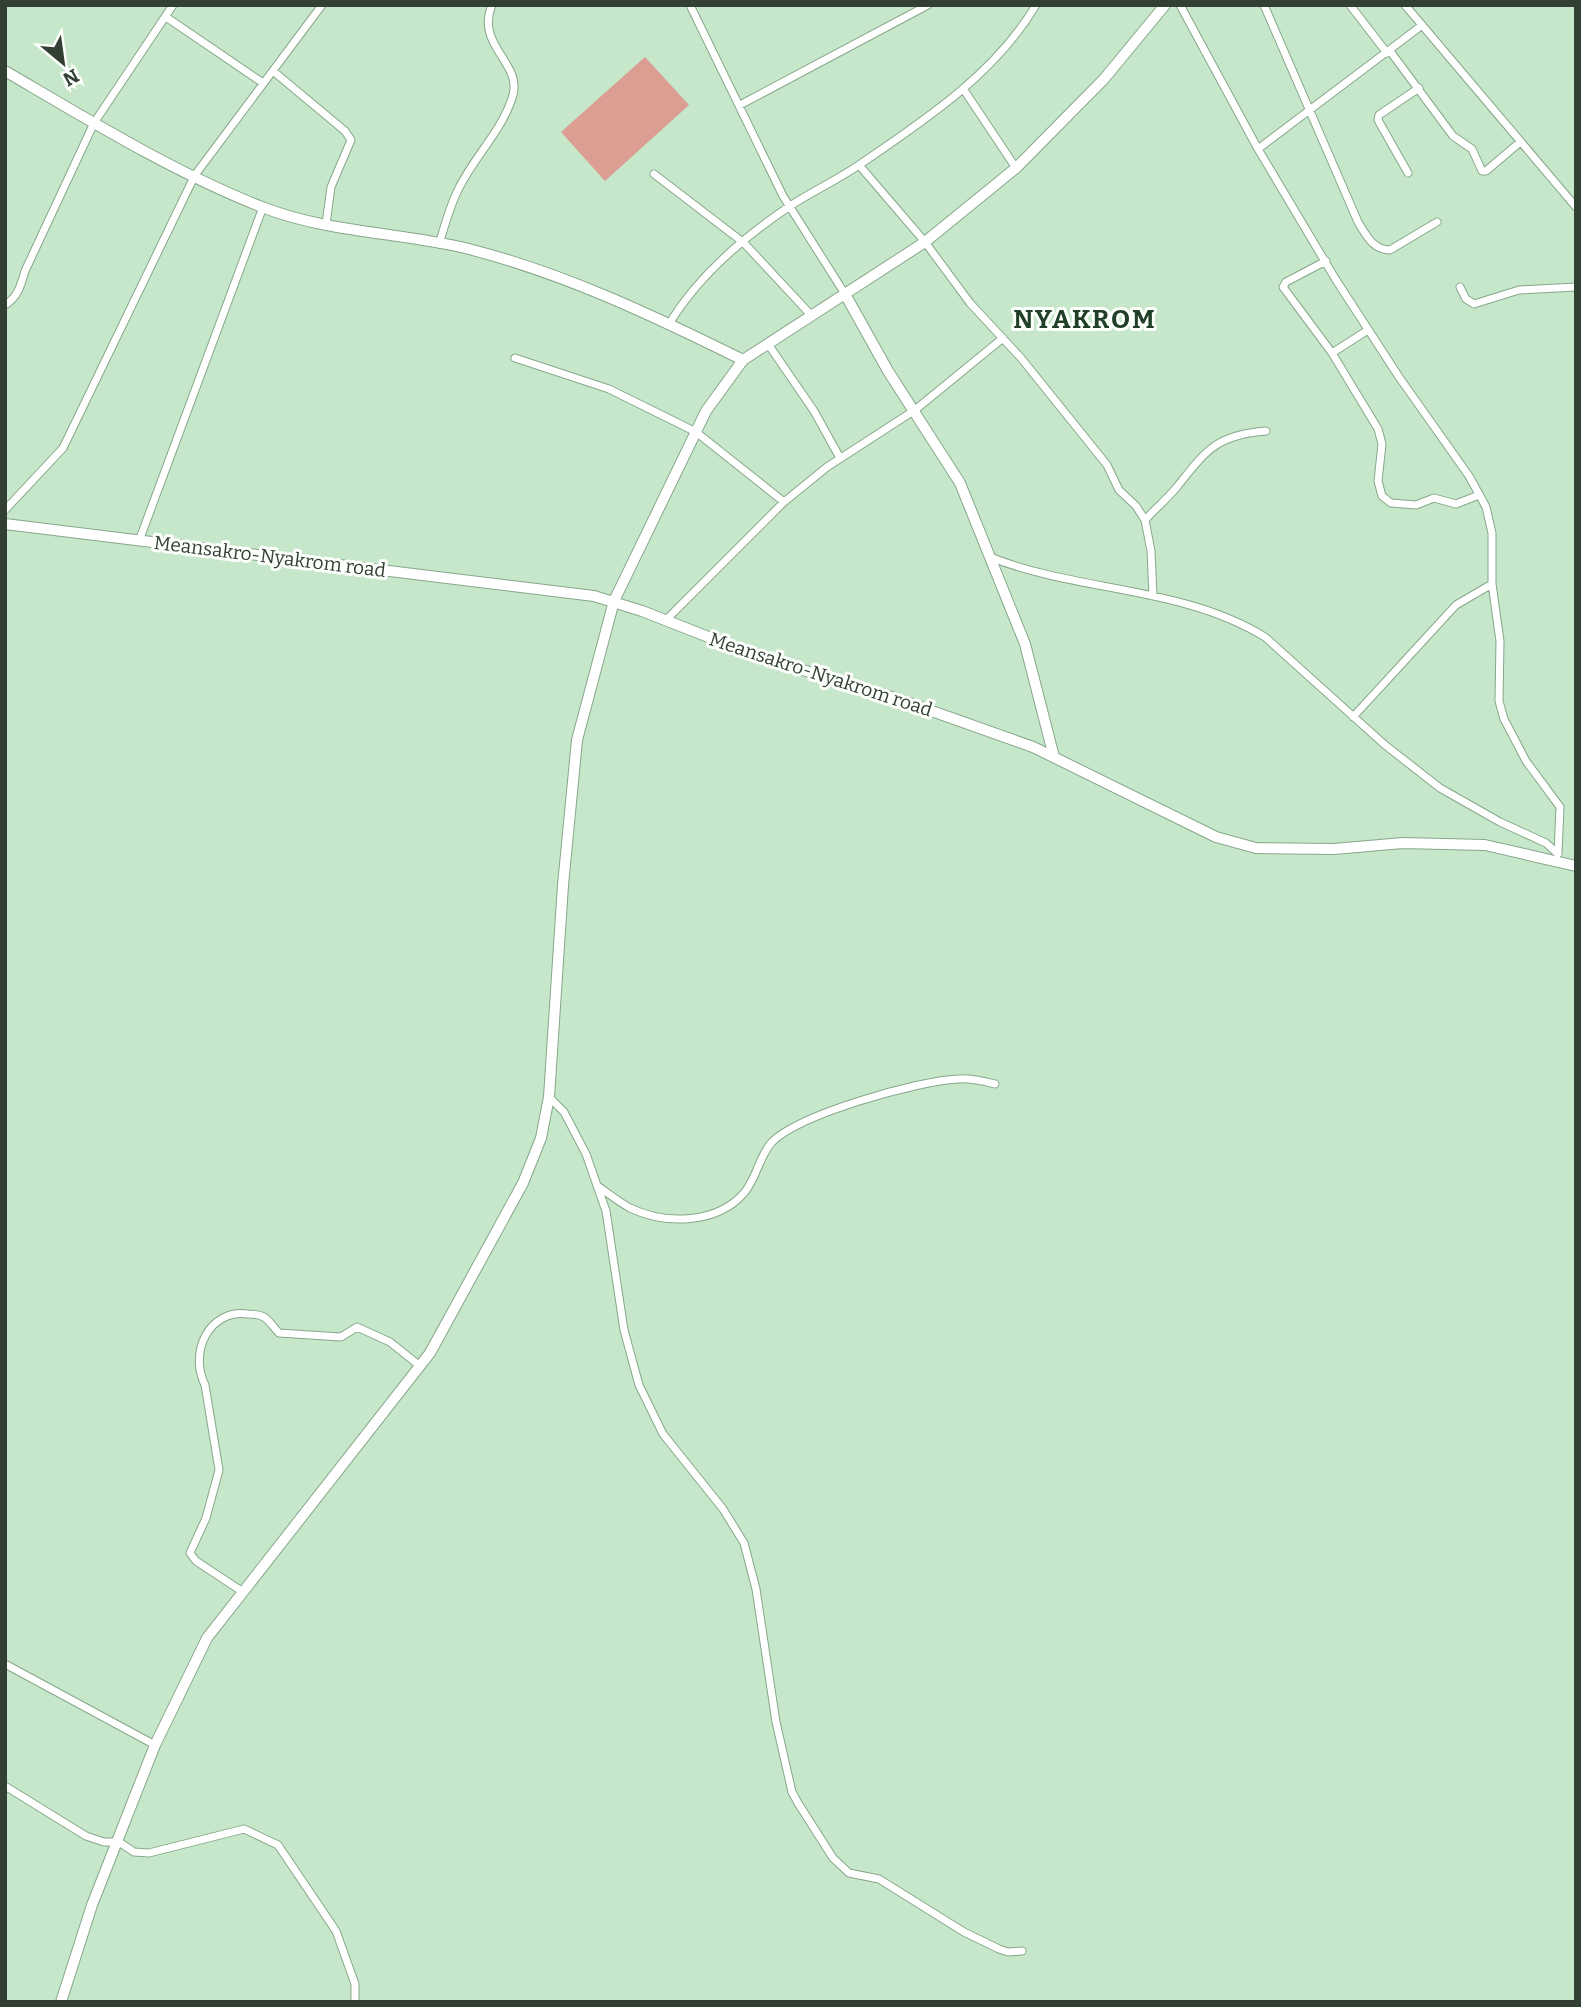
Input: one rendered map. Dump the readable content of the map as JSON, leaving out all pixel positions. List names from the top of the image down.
{
  "streets": {
    "street": ["Meansakro-Nyakrom road"]
  },
  "districts": ["NYAKROM"],
  "north": "bottom right"
}
